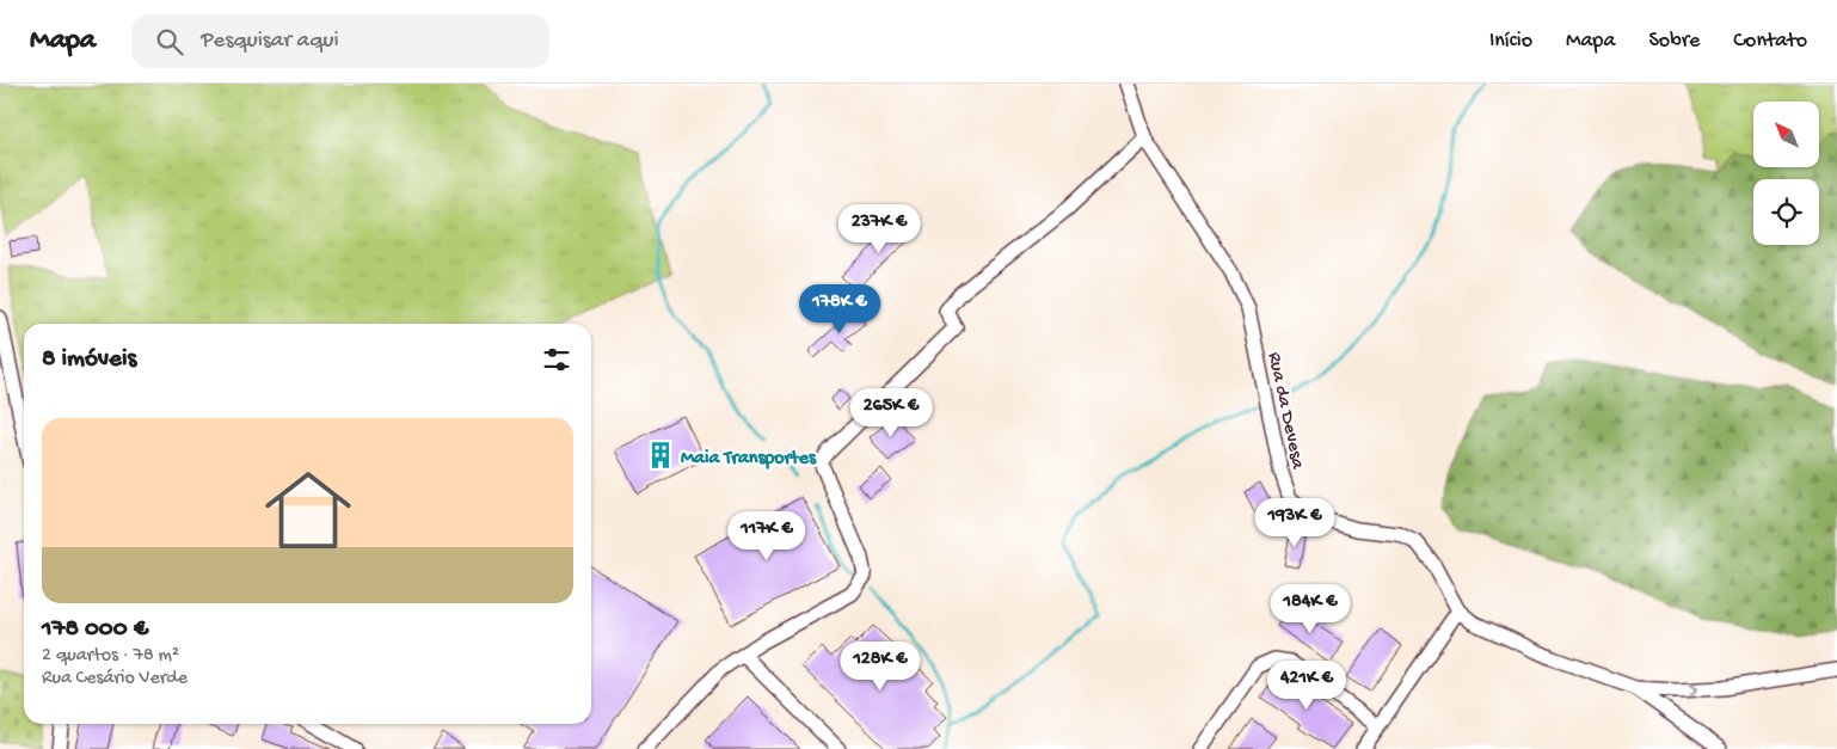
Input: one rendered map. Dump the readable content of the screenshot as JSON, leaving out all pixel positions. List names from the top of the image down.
{
  "streets": {
    "street": ["Rua da Devesa"]
  },
  "places": {
    "building": ["Maia Transportes"]
  },
  "north": "top left",
  "page": {
    "header": "Mapa",
    "search": "Pesquisar aqui",
    "nav": [
      "Início",
      "Mapa",
      "Sobre",
      "Contato"
    ],
    "price": [
      "237K €",
      "178K €",
      "265K €",
      "193K €",
      "117K €",
      "184K €",
      "128K €",
      "421K €"
    ],
    "heading": "8 imóveis",
    "list": [
      {
        "name": "178 000 €",
        "note": "2 quartos · 78 m² · Rua Cesário Verde"
      }
    ]
  }
}
